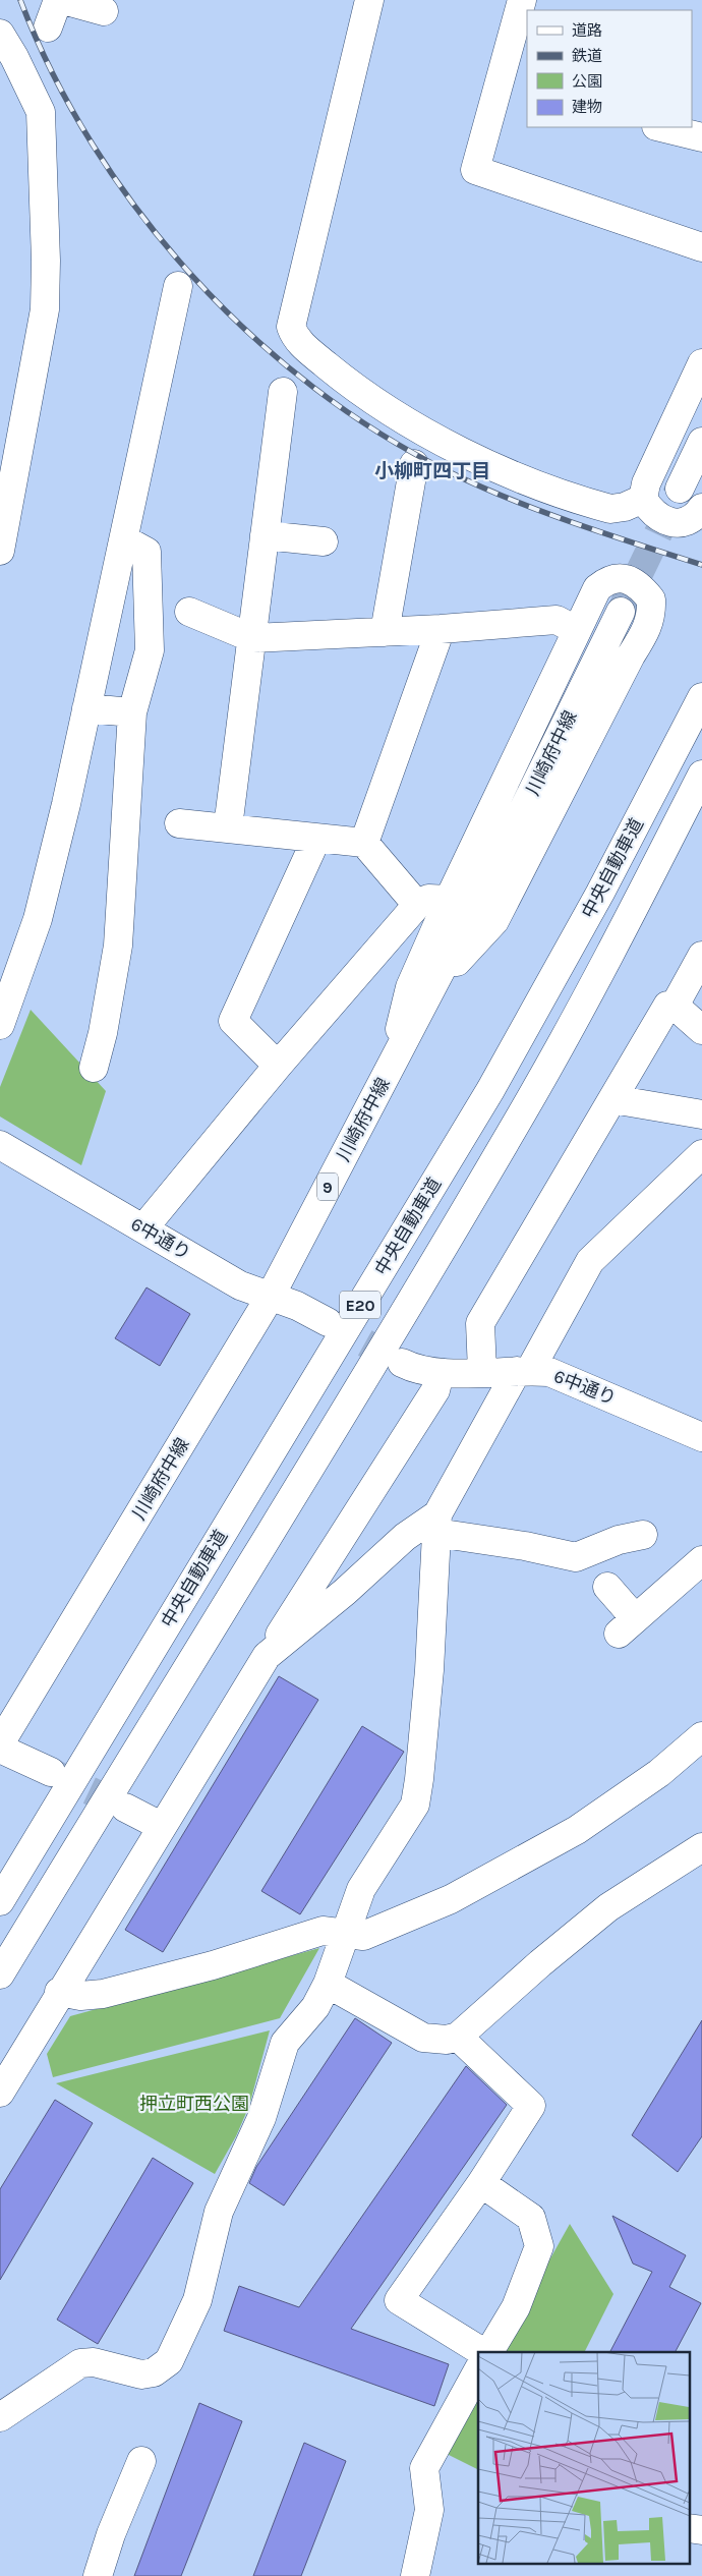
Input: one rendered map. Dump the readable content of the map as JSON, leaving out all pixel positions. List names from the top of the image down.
{
  "streets": {
    "main road": [
      "川崎府中線",
      "中央自動車道",
      "9",
      "6中通り",
      "E20"
    ]
  },
  "crossings": [
    ["川崎府中線", "6中通り"]
  ],
  "districts": ["小柳町四丁目"],
  "parks": ["押立町西公園"],
  "legend": [
    "道路",
    "鉄道",
    "公園",
    "建物"
  ]
}
